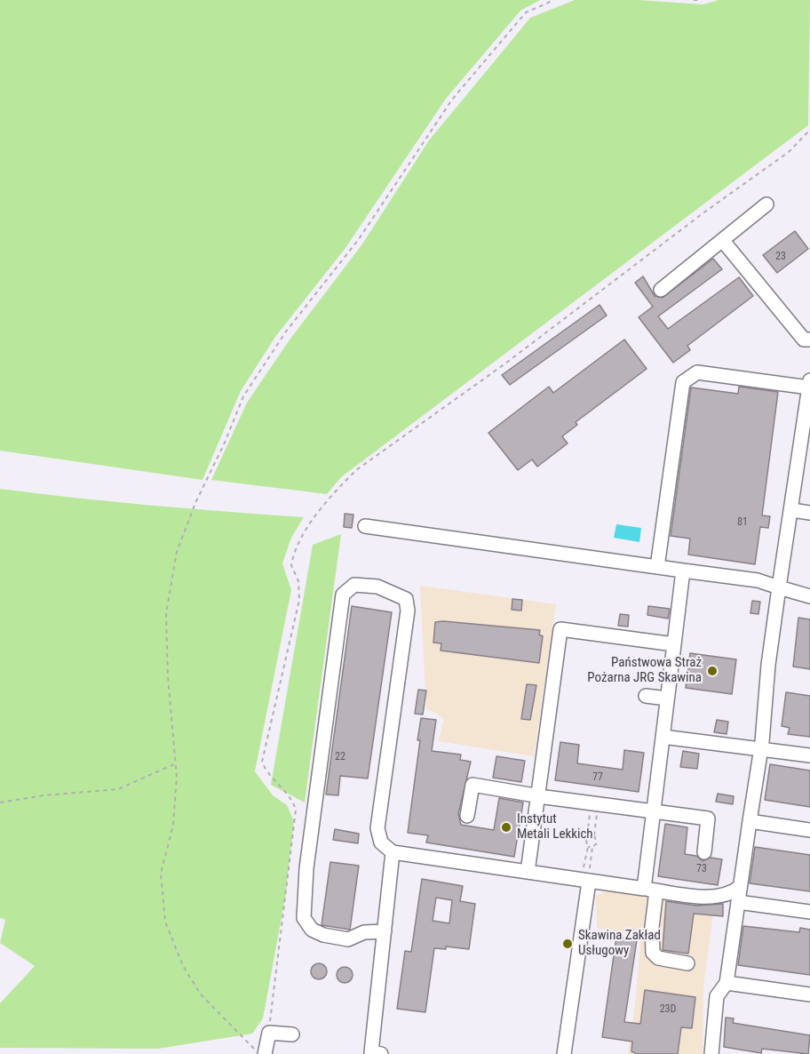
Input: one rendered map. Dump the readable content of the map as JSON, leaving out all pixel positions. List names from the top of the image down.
{
  "places": ["Państwowa Straż Pożarna JRG Skawina", "Instytut Metali Lekkich", "Skawina Zakład Usługowy"],
  "house_numbers": [
    "23",
    "81",
    "22",
    "77",
    "73",
    "23D"
  ]
}
